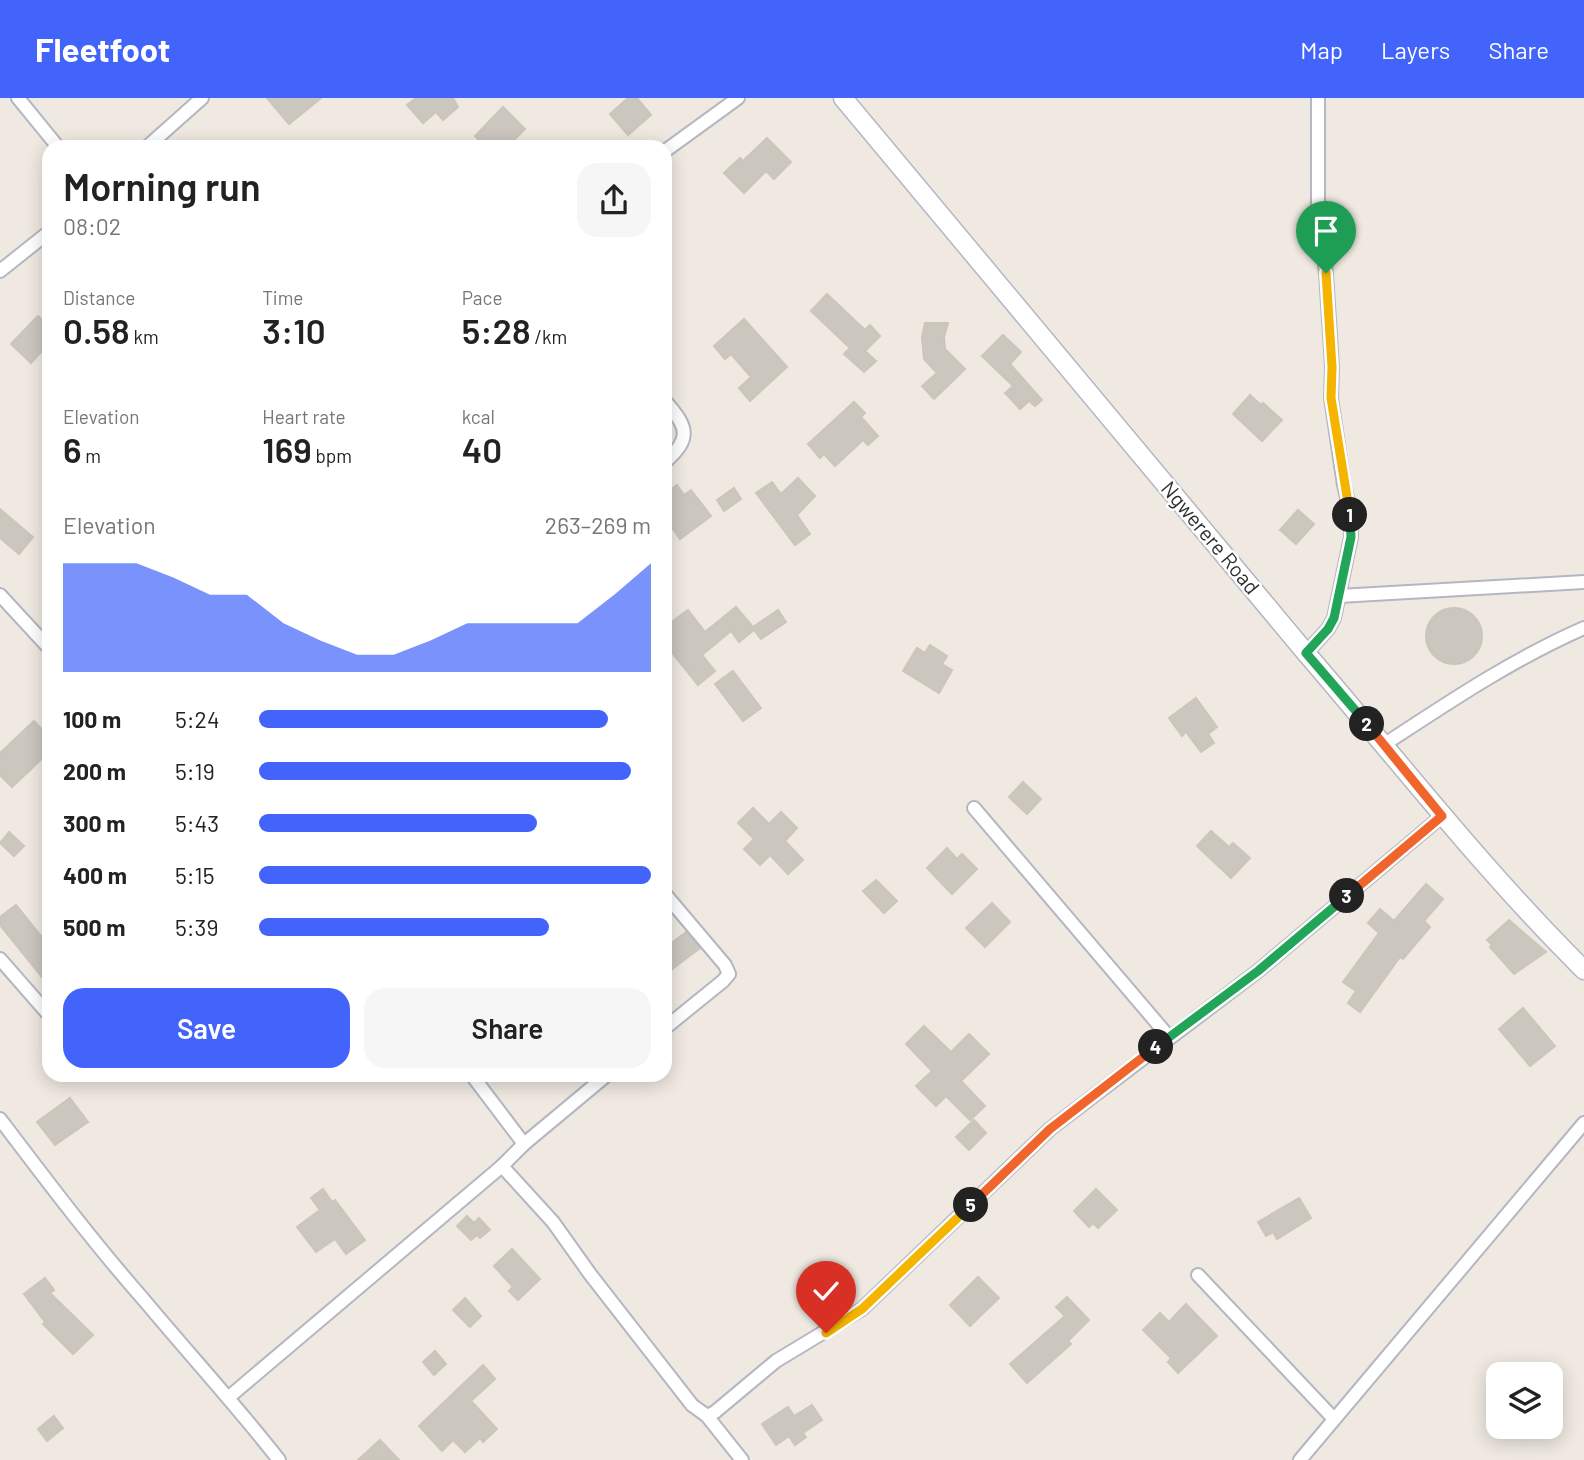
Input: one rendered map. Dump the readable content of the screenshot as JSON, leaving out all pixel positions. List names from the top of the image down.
{
  "streets": {
    "main road": ["Ngwerere Road"]
  },
  "page": {
    "header": "Fleetfoot",
    "nav": ["Map", "Layers", "Share"],
    "heading": ["Morning run", "08:02"],
    "stats": [
      ["Distance", "0.58 km"],
      ["Time", "3:10"],
      ["Pace", "5:28 /km"],
      ["Elevation", "6 m"],
      ["Heart rate", "169 bpm"],
      ["kcal", "40"]
    ],
    "pins": [
      "1",
      "2",
      "3",
      "4",
      "5"
    ],
    "chart": ["Elevation", "263–269 m"],
    "list": [
      {
        "name": "100 m",
        "note": "5:24"
      },
      {
        "name": "200 m",
        "note": "5:19"
      },
      {
        "name": "300 m",
        "note": "5:43"
      },
      {
        "name": "400 m",
        "note": "5:15"
      },
      {
        "name": "500 m",
        "note": "5:39"
      }
    ],
    "buttons": ["Save", "Share"]
  }
}
